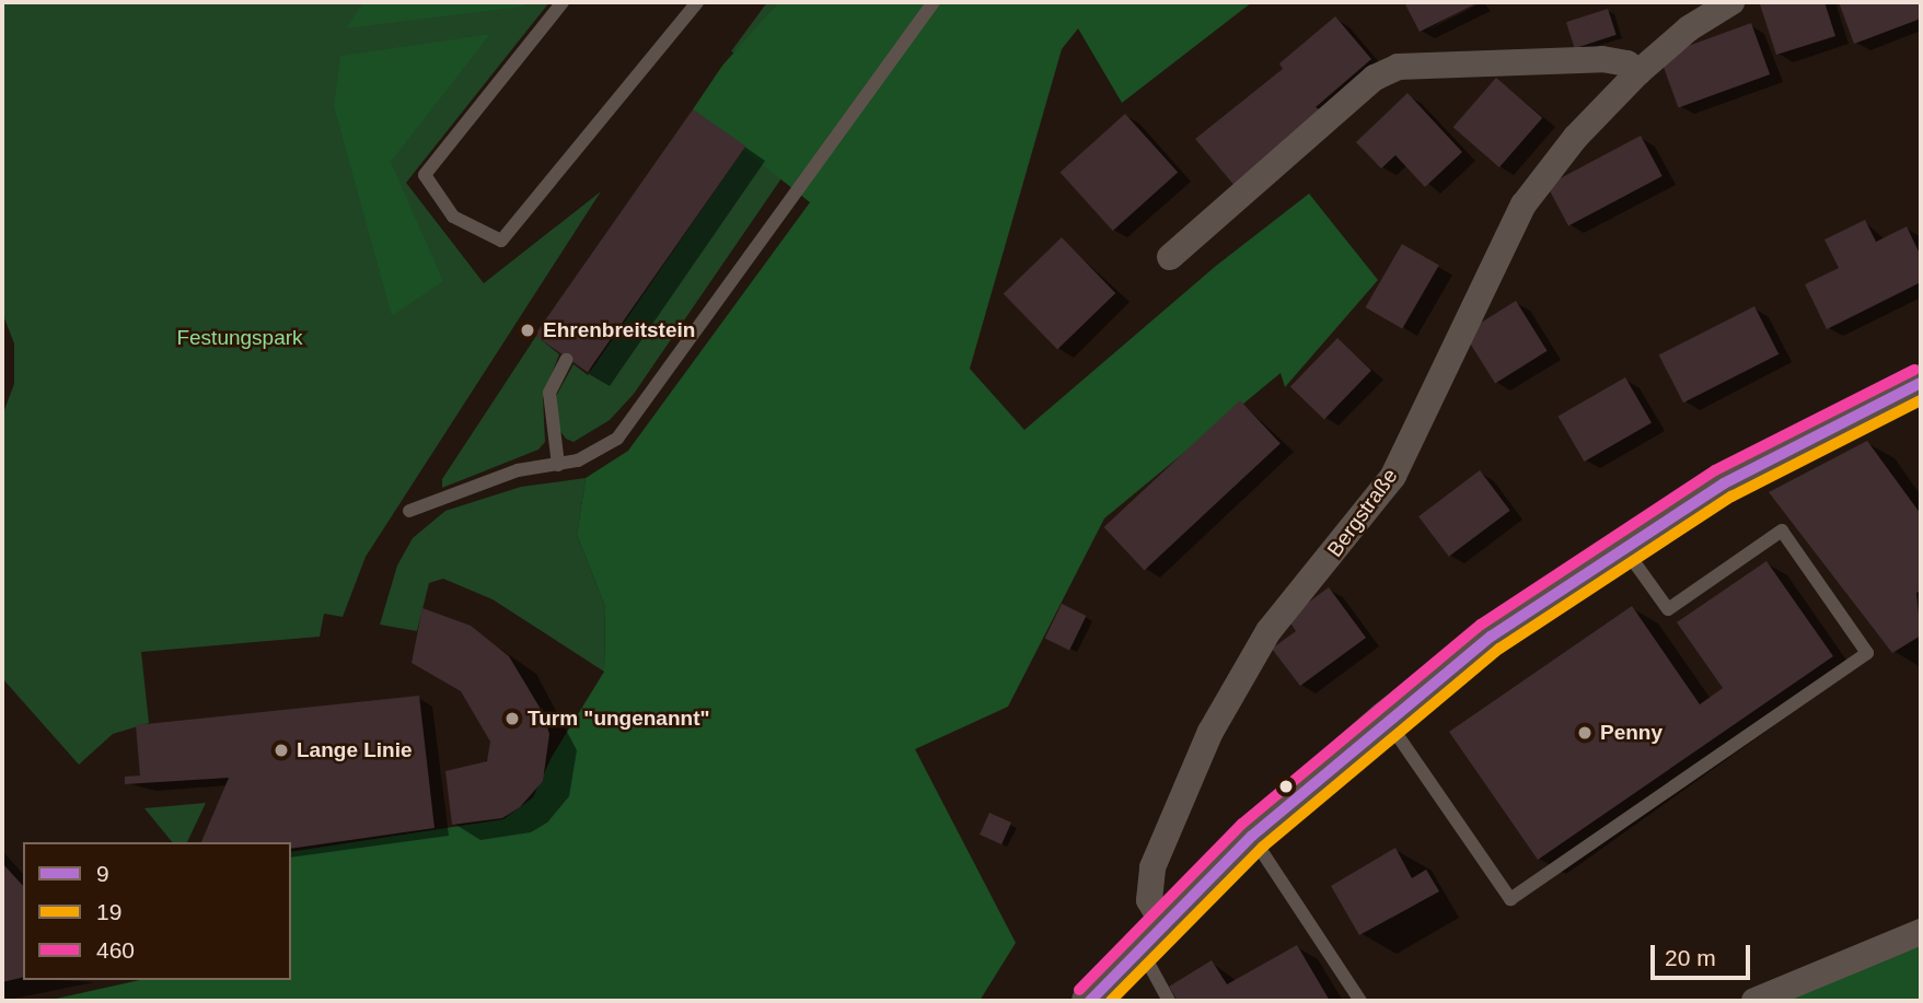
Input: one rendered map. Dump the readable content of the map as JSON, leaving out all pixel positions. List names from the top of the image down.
{
  "streets": {
    "street": ["Bergstraße"]
  },
  "parks": ["Festungspark"],
  "places": [
    "Ehrenbreitstein",
    "Turm \"ungenannt\"",
    "Penny",
    "Lange Linie"
  ],
  "lines": ["transit line 460", "transit line 9", "transit line 19"],
  "legend": ["9", "19", "460"],
  "scale_bar": "20 m"
}
